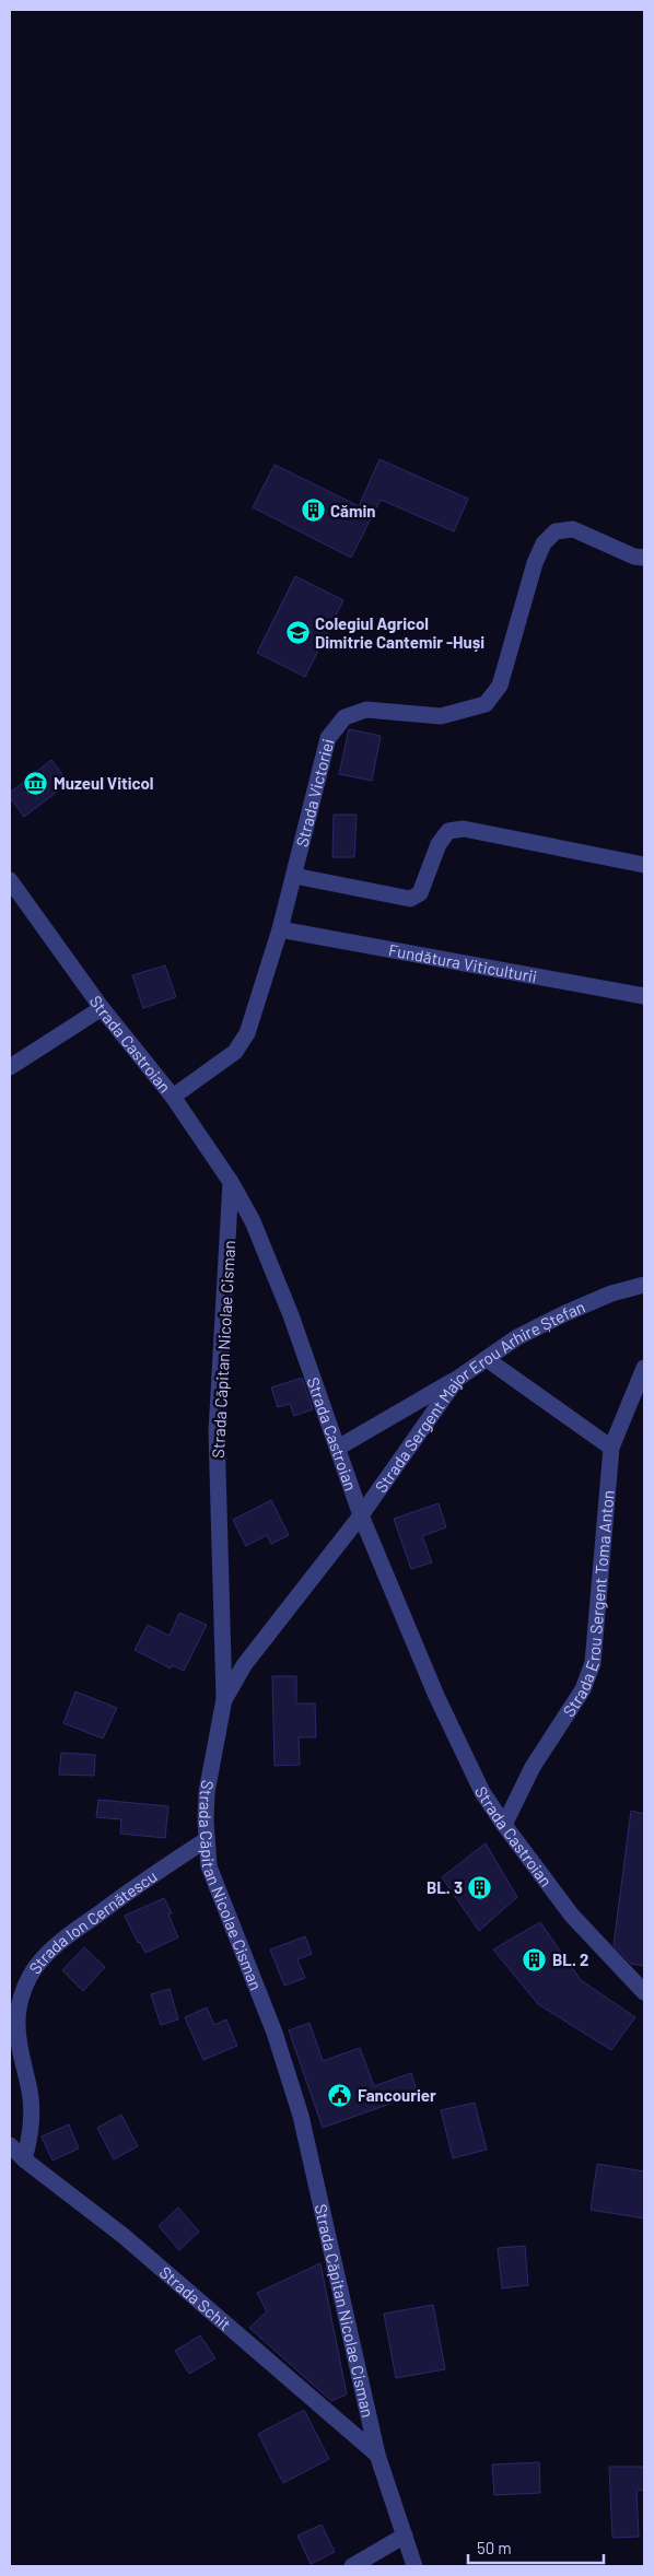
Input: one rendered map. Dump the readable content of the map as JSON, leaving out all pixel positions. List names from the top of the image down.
{
  "streets": {
    "street": [
      "Strada Victoriei",
      "Fundătura Viticulturii",
      "Strada Castroian",
      "Strada Căpitan Nicolae Cisman",
      "Strada Sergent Major Erou Arhire Ștefan",
      "Strada Erou Sergent Toma Anton",
      "Strada Ion Cernătescu",
      "Strada Schit"
    ]
  },
  "crossings": [
    ["Strada Victoriei", "Fundătura Viticulturii"],
    ["Strada Victoriei", "Strada Castroian"],
    ["Strada Castroian", "Strada Căpitan Nicolae Cisman"],
    ["Strada Castroian", "Strada Sergent Major Erou Arhire Ștefan"],
    ["Strada Castroian", "Strada Erou Sergent Toma Anton"],
    ["Strada Căpitan Nicolae Cisman", "Strada Sergent Major Erou Arhire Ștefan"],
    ["Strada Căpitan Nicolae Cisman", "Strada Ion Cernătescu"],
    ["Strada Căpitan Nicolae Cisman", "Strada Schit"],
    ["Strada Ion Cernătescu", "Strada Schit"]
  ],
  "places": {
    "building": ["Cămin", "BL. 3", "BL. 2"],
    "school or university": ["Colegiul Agricol Dimitrie Cantemir -Huși"],
    "museum": ["Muzeul Viticol"],
    "public building": ["Fancourier"]
  },
  "scale_bar": "50 m"
}
